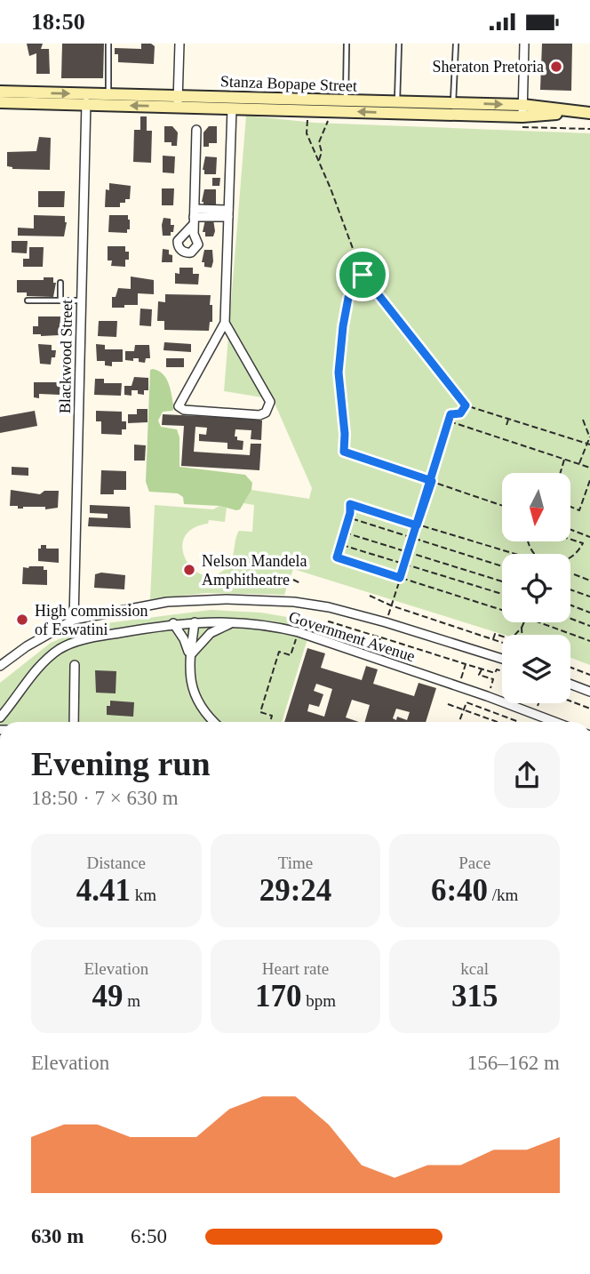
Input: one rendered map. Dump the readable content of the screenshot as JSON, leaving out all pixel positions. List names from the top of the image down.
{
  "streets": {
    "main road": ["Stanza Bopape Street"],
    "street": ["Blackwood Street", "Government Avenue"]
  },
  "crossings": [
    ["Stanza Bopape Street", "Blackwood Street"],
    ["Blackwood Street", "Government Avenue"]
  ],
  "places": ["Sheraton Pretoria", "Nelson Mandela Amphitheatre", "High commission of Eswatini"],
  "north": "bottom",
  "page": {
    "status": "18:50",
    "heading": ["Evening run", "18:50 · 7 × 630 m"],
    "stats": [
      ["Distance", "4.41 km"],
      ["Time", "29:24"],
      ["Pace", "6:40 /km"],
      ["Elevation", "49 m"],
      ["Heart rate", "170 bpm"],
      ["kcal", "315"]
    ],
    "chart": ["Elevation", "156–162 m"],
    "list": [
      {
        "name": "630 m",
        "note": "6:50"
      }
    ]
  }
}
